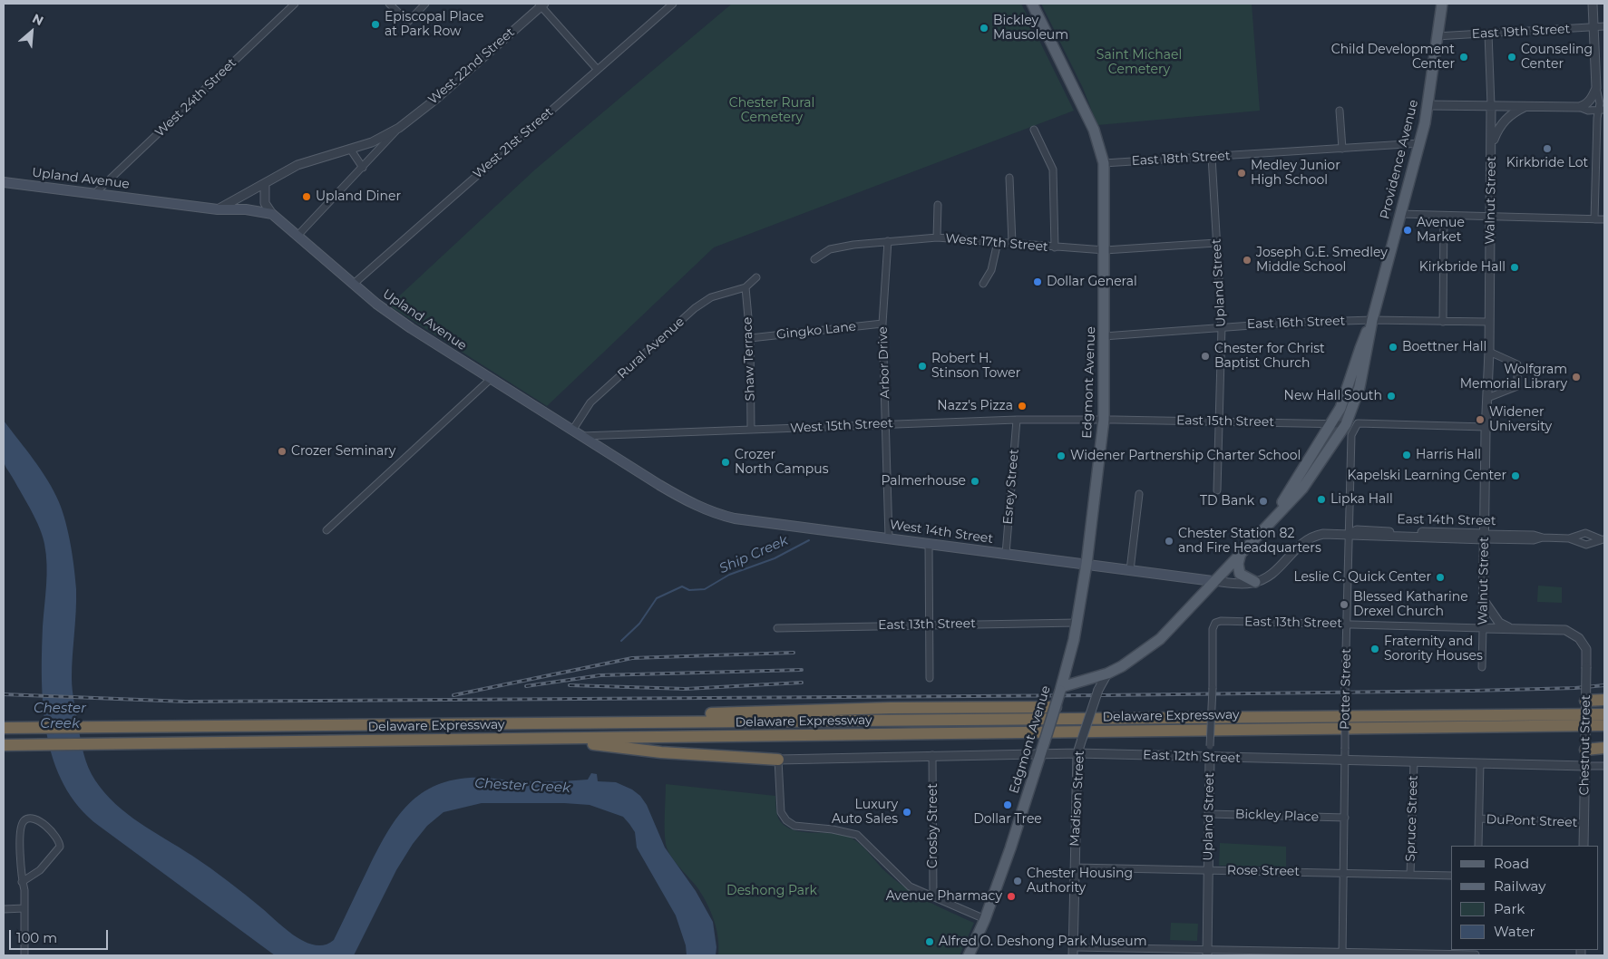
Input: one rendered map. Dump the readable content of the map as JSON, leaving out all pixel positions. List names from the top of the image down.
{
  "streets": {
    "highway": ["Delaware Expressway"],
    "main road": [
      "Providence Avenue",
      "Upland Avenue",
      "Edgmont Avenue",
      "East 14th Street",
      "West 14th Street"
    ],
    "street": [
      "East 19th Street",
      "West 22nd Street",
      "West 24th Street",
      "West 21st Street",
      "East 18th Street",
      "Walnut Street",
      "West 17th Street",
      "Upland Street",
      "East 16th Street",
      "Gingko Lane",
      "Rural Avenue",
      "Shaw Terrace",
      "Arbor Drive",
      "East 15th Street",
      "West 15th Street",
      "Esrey Street",
      "East 13th Street",
      "Potter Street",
      "Chestnut Street",
      "East 12th Street",
      "Madison Street",
      "Bickley Place",
      "Spruce Street",
      "DuPont Street",
      "Crosby Street",
      "Rose Street"
    ]
  },
  "crossings": [
    ["East 19th Street", "Providence Avenue"],
    ["East 19th Street", "Walnut Street"],
    ["West 22nd Street", "Upland Avenue"],
    ["West 24th Street", "Upland Avenue"],
    ["West 21st Street", "Upland Avenue"],
    ["East 18th Street", "Providence Avenue"],
    ["East 18th Street", "Upland Street"],
    ["East 18th Street", "Edgmont Avenue"],
    ["Providence Avenue", "East 16th Street"],
    ["Providence Avenue", "Edgmont Avenue"],
    ["Providence Avenue", "East 15th Street"],
    ["Providence Avenue", "East 14th Street"],
    ["Providence Avenue", "Madison Street"],
    ["Upland Avenue", "Rural Avenue"],
    ["Upland Avenue", "West 15th Street"],
    ["Upland Avenue", "West 14th Street"],
    ["Walnut Street", "East 16th Street"],
    ["Walnut Street", "East 14th Street"],
    ["Walnut Street", "East 13th Street"],
    ["Walnut Street", "Potter Street"],
    ["West 17th Street", "Upland Street"],
    ["West 17th Street", "Arbor Drive"],
    ["West 17th Street", "Edgmont Avenue"],
    ["Upland Street", "East 16th Street"],
    ["Upland Street", "East 15th Street"],
    ["Upland Street", "East 13th Street"],
    ["Upland Street", "East 12th Street"],
    ["Upland Street", "Bickley Place"],
    ["Upland Street", "Rose Street"],
    ["East 16th Street", "Edgmont Avenue"],
    ["Gingko Lane", "Shaw Terrace"],
    ["Gingko Lane", "Arbor Drive"],
    ["Rural Avenue", "Shaw Terrace"],
    ["Rural Avenue", "West 15th Street"],
    ["Shaw Terrace", "West 15th Street"],
    ["Arbor Drive", "West 15th Street"],
    ["Arbor Drive", "West 14th Street"],
    ["Edgmont Avenue", "East 15th Street"],
    ["Edgmont Avenue", "West 15th Street"],
    ["Edgmont Avenue", "East 14th Street"],
    ["Edgmont Avenue", "West 14th Street"],
    ["Edgmont Avenue", "East 13th Street"],
    ["Edgmont Avenue", "East 12th Street"],
    ["East 15th Street", "West 15th Street"],
    ["West 15th Street", "Esrey Street"],
    ["Esrey Street", "West 14th Street"],
    ["East 14th Street", "West 14th Street"],
    ["East 14th Street", "Potter Street"],
    ["East 13th Street", "Potter Street"],
    ["East 13th Street", "Chestnut Street"],
    ["Potter Street", "East 12th Street"],
    ["Potter Street", "Bickley Place"],
    ["Potter Street", "Rose Street"],
    ["Chestnut Street", "East 12th Street"],
    ["Chestnut Street", "DuPont Street"],
    ["East 12th Street", "Madison Street"],
    ["East 12th Street", "Spruce Street"],
    ["East 12th Street", "Crosby Street"],
    ["Madison Street", "Rose Street"],
    ["Spruce Street", "Rose Street"]
  ],
  "water": ["Ship Creek", "Chester Creek"],
  "parks": ["Saint Michael Cemetery", "Chester Rural Cemetery", "Deshong Park"],
  "places": [
    "Episcopal Place at Park Row",
    "Bickley Mausoleum",
    "Child Development Center",
    "Counseling Center",
    "Kirkbride Lot",
    "Medley Junior High School",
    "Upland Diner",
    "Avenue Market",
    "Joseph G.E. Smedley Middle School",
    "Kirkbride Hall",
    "Dollar General",
    "Boettner Hall",
    "Chester for Christ Baptist Church",
    "Robert H. Stinson Tower",
    "Wolfgram Memorial Library",
    "New Hall South",
    "Nazz's Pizza",
    "Widener University",
    "Crozer Seminary",
    "Harris Hall",
    "Widener Partnership Charter School",
    "Crozer North Campus",
    "Kapelski Learning Center",
    "Palmerhouse",
    "Lipka Hall",
    "TD Bank",
    "Chester Station 82 and Fire Headquarters",
    "Leslie C. Quick Center",
    "Blessed Katharine Drexel Church",
    "Fraternity and Sorority Houses",
    "Dollar Tree",
    "Luxury Auto Sales",
    "Chester Housing Authority",
    "Avenue Pharmacy",
    "Alfred O. Deshong Park Museum"
  ],
  "legend": [
    "Road",
    "Railway",
    "Park",
    "Water"
  ],
  "scale_bar": "100 m",
  "north": "top right"
}
